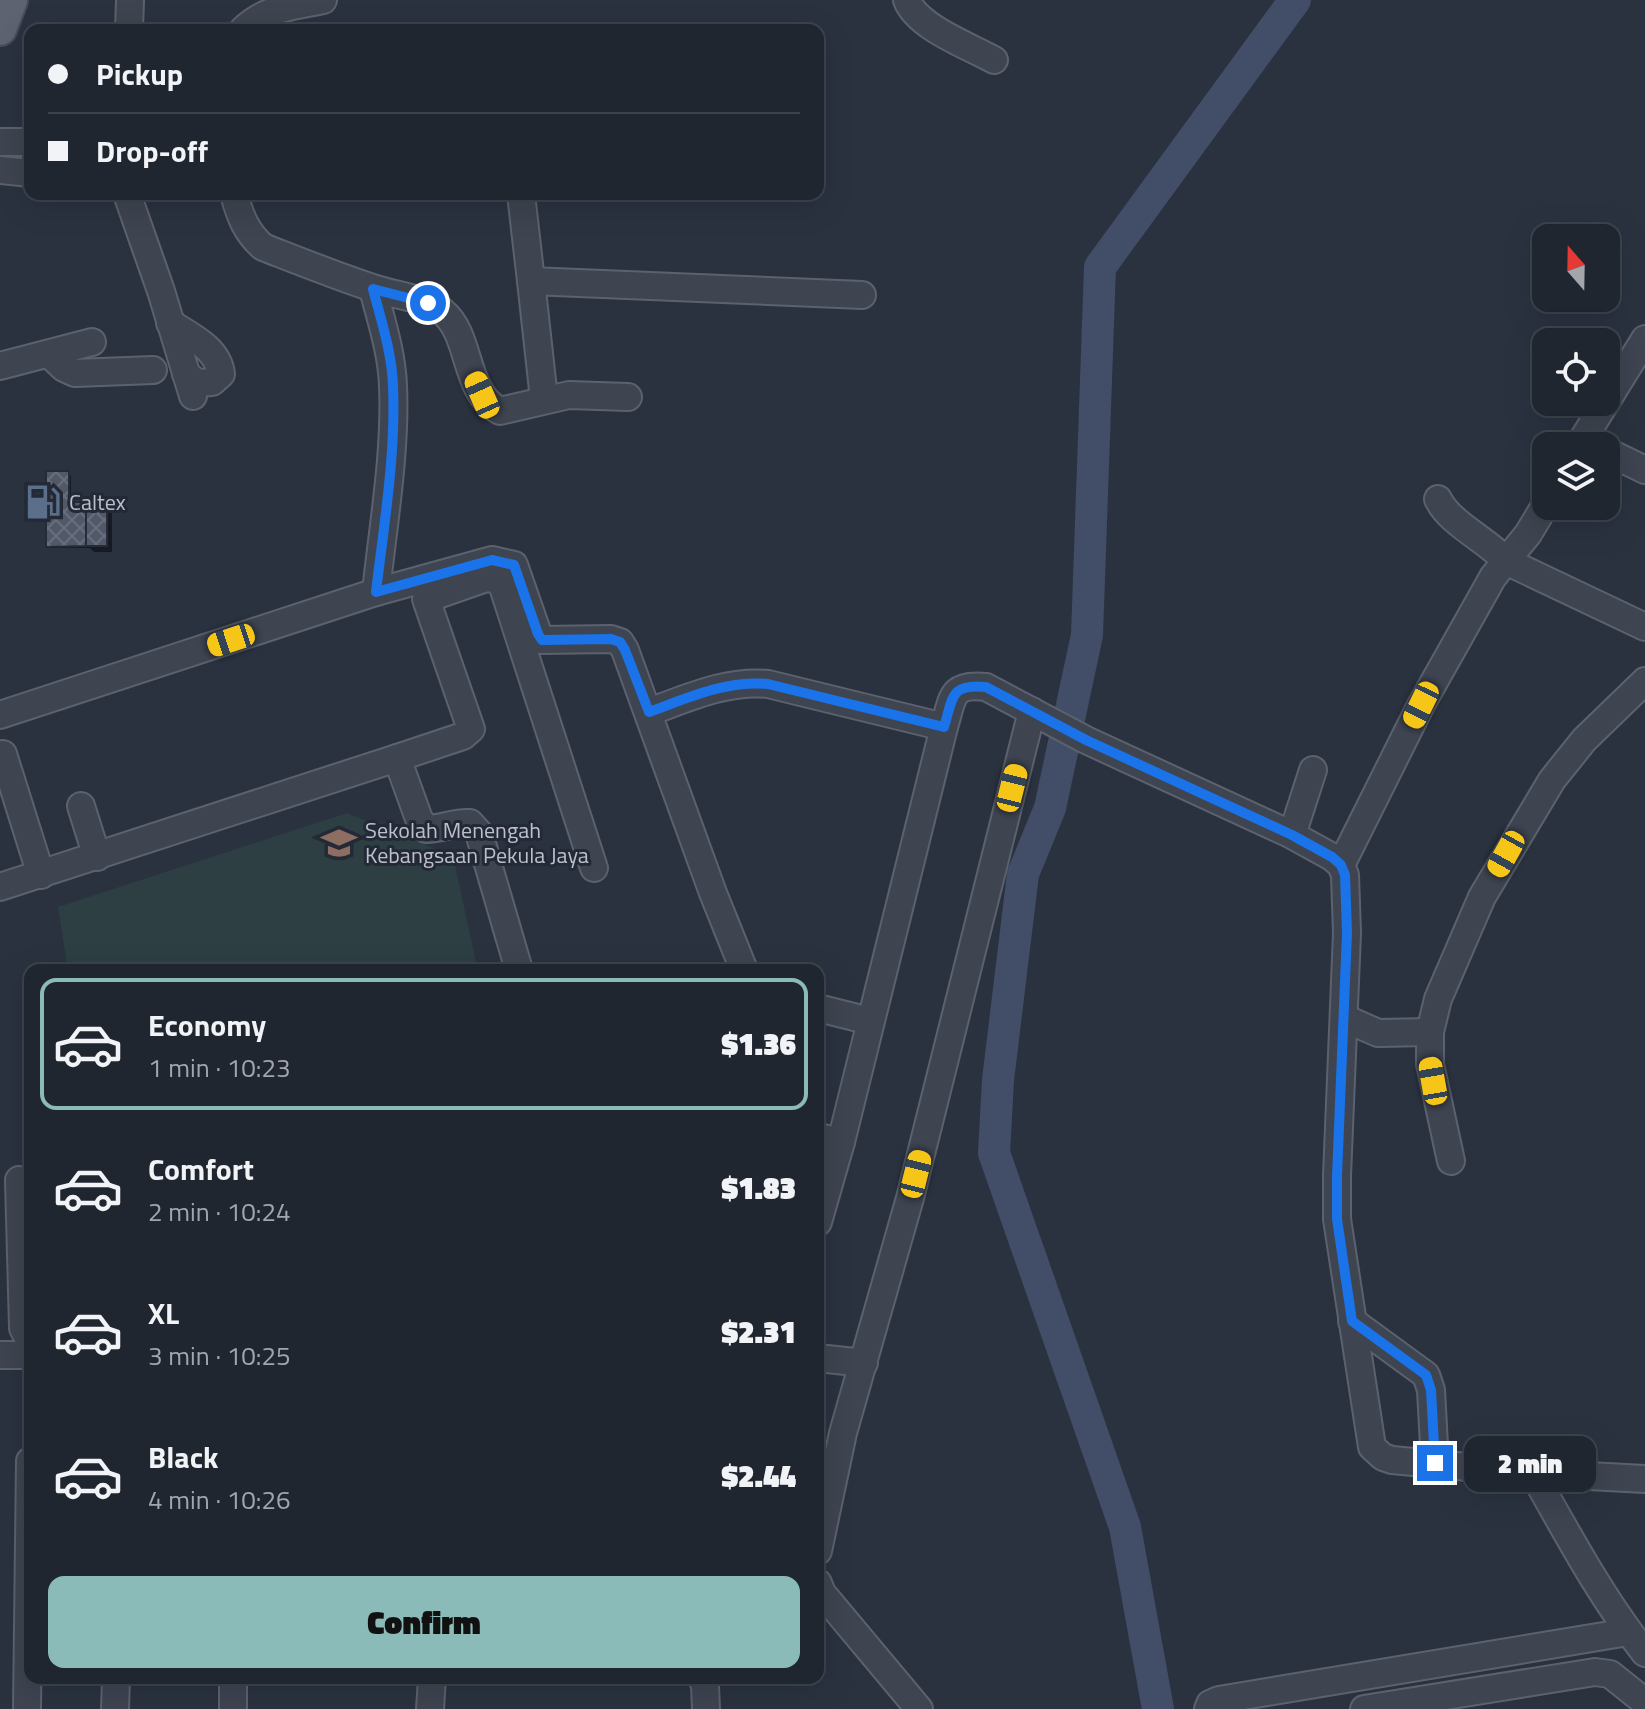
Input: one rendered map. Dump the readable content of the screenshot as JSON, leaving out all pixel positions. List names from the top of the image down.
{
  "places": {
    "fuel station": ["Caltex"],
    "school or university": ["Sekolah Menengah Kebangsaan Pekula Jaya"]
  },
  "north": "top",
  "page": {
    "banner": ["Pickup", "Drop-off"],
    "list": [
      {
        "name": "Economy",
        "note": "1 min · 10:23",
        "value": "$1.36"
      },
      {
        "name": "Comfort",
        "note": "2 min · 10:24",
        "value": "$1.83"
      },
      {
        "name": "XL",
        "note": "3 min · 10:25",
        "value": "$2.31"
      },
      {
        "name": "Black",
        "note": "4 min · 10:26",
        "value": "$2.44"
      }
    ],
    "bubble": "2 min",
    "buttons": "Confirm"
  }
}
